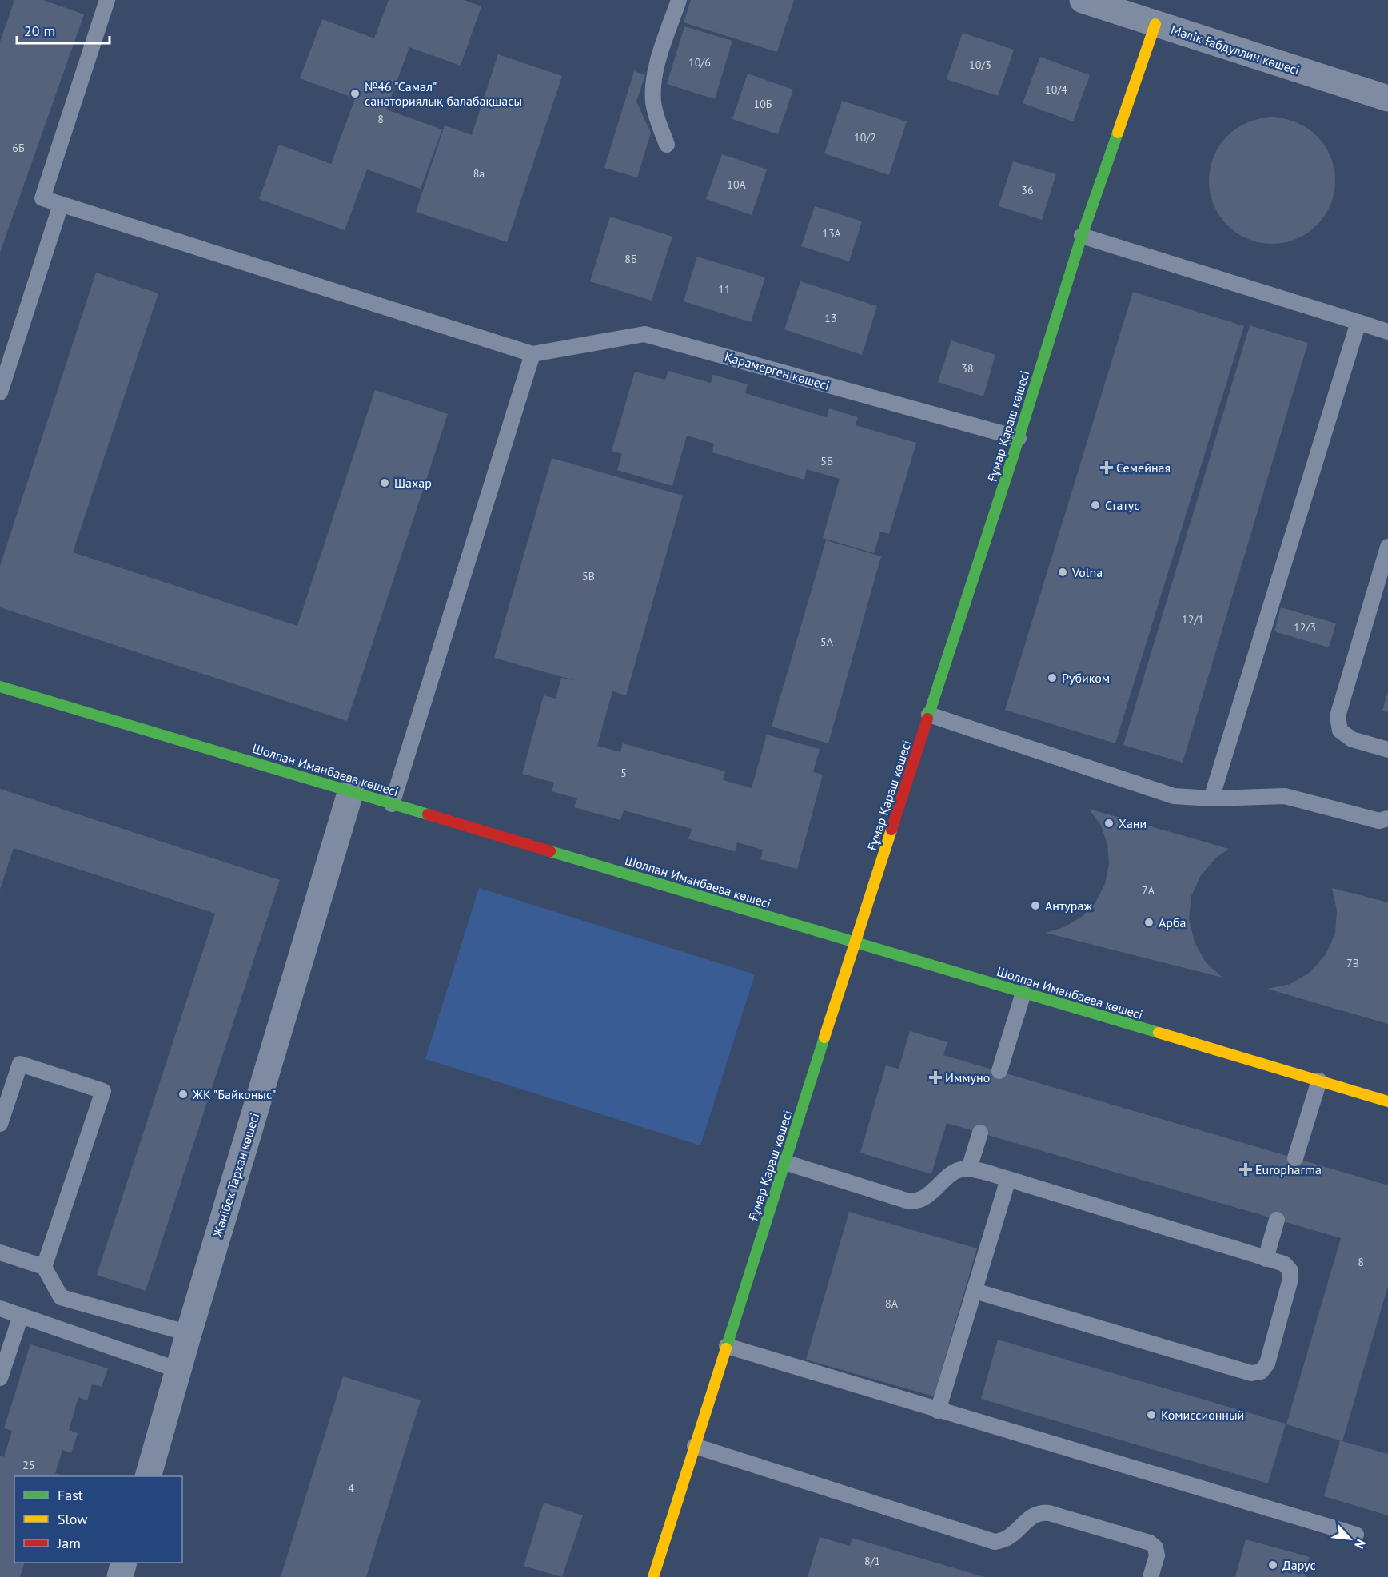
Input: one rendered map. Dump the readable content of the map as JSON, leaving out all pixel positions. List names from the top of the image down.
{
  "streets": {
    "street": [
      "Мәлік Ғабдуллин көшесі",
      "Ғұмар Қараш көшесі",
      "Шолпан Иманбаева көшесі",
      "Жәнібек Тархан көшесі"
    ],
    "lane": ["Қарамерген көшесі"]
  },
  "crossings": [
    ["Мәлік Ғабдуллин көшесі", "Ғұмар Қараш көшесі"],
    ["Қарамерген көшесі", "Ғұмар Қараш көшесі"],
    ["Ғұмар Қараш көшесі", "Шолпан Иманбаева көшесі"],
    ["Шолпан Иманбаева көшесі", "Жәнібек Тархан көшесі"]
  ],
  "places": {
    "other": [
      "№46 \"Самал\" санаториялық балабақшасы",
      "Шахар",
      "Статус",
      "Volna",
      "Рубиком",
      "Хани",
      "Антураж",
      "Арба",
      "ЖК \"Байконыс\"",
      "Комиссионный",
      "Дарус"
    ],
    "health": ["Семейная", "Иммуно", "Europharma"]
  },
  "house_numbers": [
    "10/6",
    "10/3",
    "10/4",
    "10Б",
    "8",
    "10/2",
    "6Б",
    "8а",
    "10А",
    "36",
    "13А",
    "8Б",
    "11",
    "13",
    "38",
    "5Б",
    "5В",
    "12/1",
    "12/3",
    "5А",
    "5",
    "7А",
    "7В",
    "8",
    "8А",
    "25",
    "4",
    "8/1"
  ],
  "legend": ["Fast", "Slow", "Jam"],
  "scale_bar": "20 m",
  "north": "bottom right"
}
